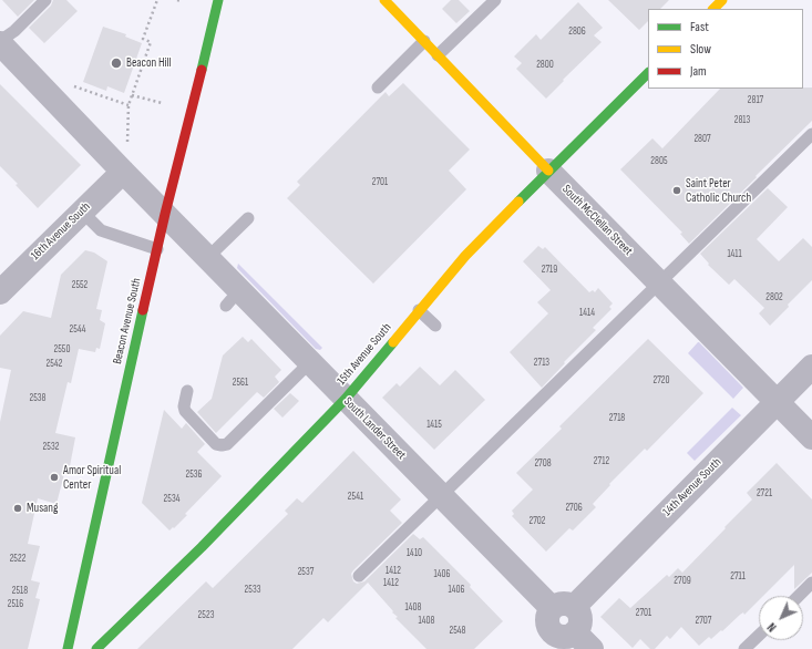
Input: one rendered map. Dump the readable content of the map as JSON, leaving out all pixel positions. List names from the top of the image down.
{
  "streets": {
    "main road": ["South McClellan Street", "Beacon Avenue South", "15th Avenue South"],
    "street": ["16th Avenue South", "South Lander Street", "14th Avenue South"]
  },
  "crossings": [
    ["South McClellan Street", "15th Avenue South"],
    ["South McClellan Street", "14th Avenue South"],
    ["16th Avenue South", "South Lander Street"],
    ["Beacon Avenue South", "South Lander Street"],
    ["15th Avenue South", "South Lander Street"],
    ["South Lander Street", "14th Avenue South"]
  ],
  "places": [
    "Beacon Hill",
    "Saint Peter Catholic Church",
    "Amor Spiritual Center",
    "Musang"
  ],
  "house_numbers": [
    "2806",
    "2800",
    "2817",
    "2813",
    "2807",
    "2805",
    "2701",
    "1411",
    "2719",
    "2552",
    "2802",
    "1414",
    "2544",
    "2550",
    "2713",
    "2542",
    "2720",
    "2561",
    "2538",
    "2718",
    "1415",
    "2532",
    "2712",
    "2708",
    "2536",
    "2721",
    "2541",
    "2534",
    "2706",
    "2702",
    "1410",
    "2522",
    "1412",
    "2537",
    "1406",
    "2711",
    "2709",
    "1412",
    "2533",
    "1406",
    "2518",
    "2516",
    "1408",
    "2701",
    "2523",
    "1408",
    "2707",
    "2548"
  ],
  "legend": ["Fast", "Slow", "Jam"],
  "north": "bottom left"
}
